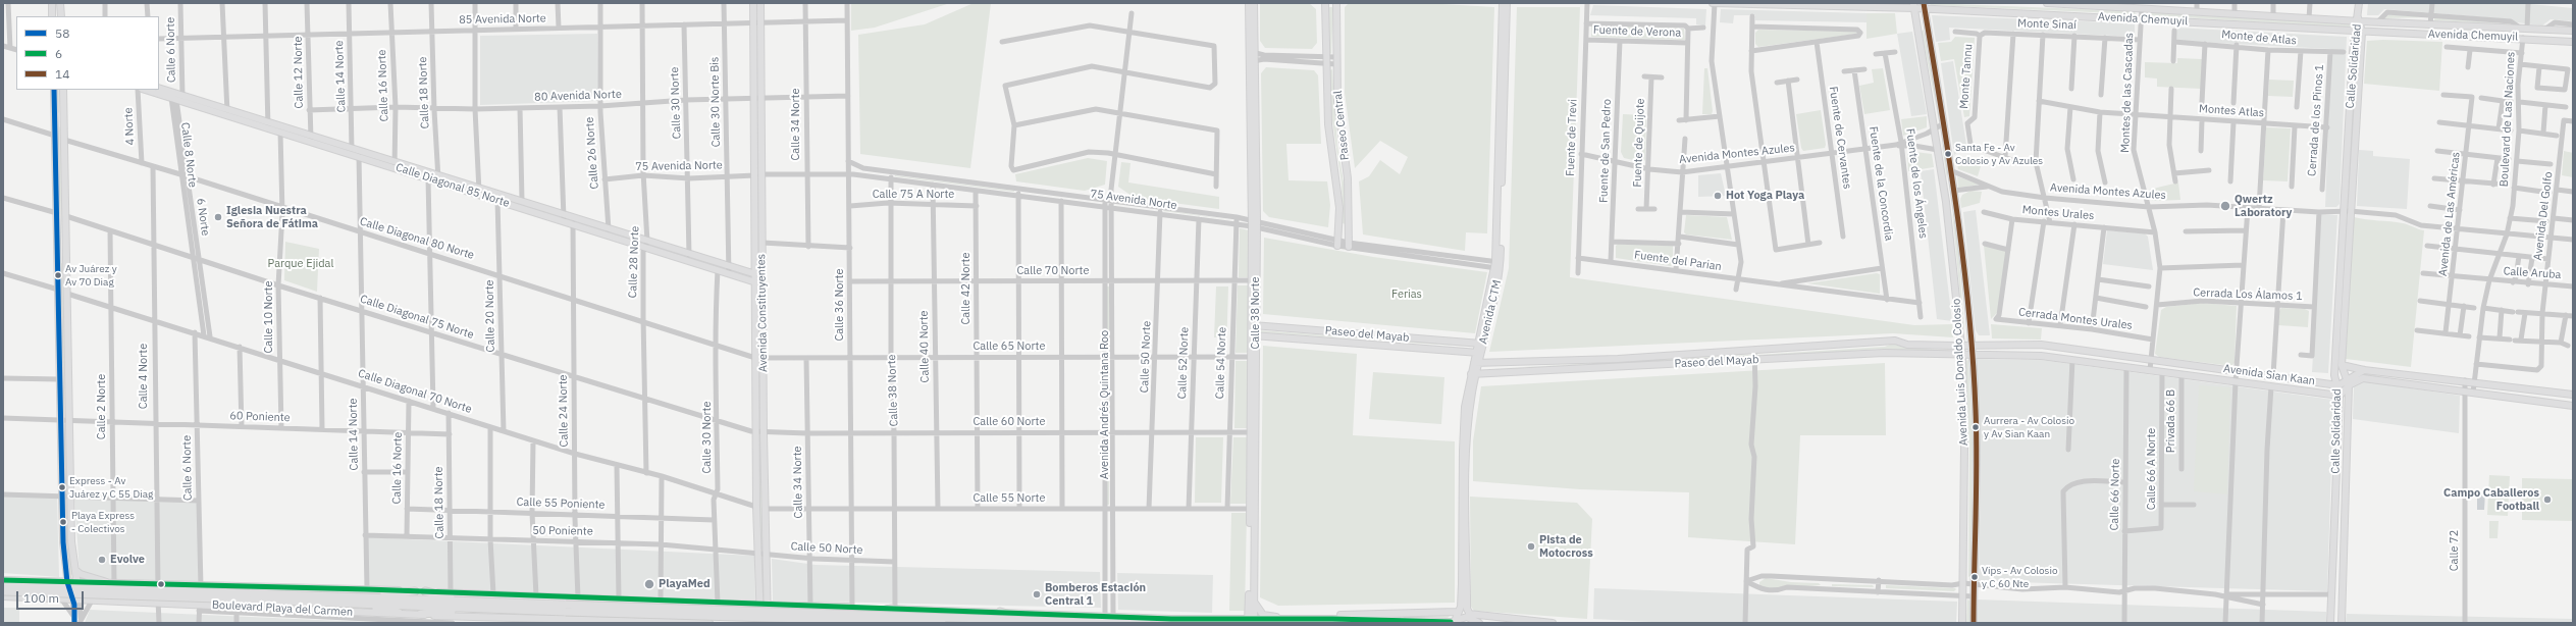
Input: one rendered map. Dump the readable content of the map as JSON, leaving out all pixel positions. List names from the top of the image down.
{
  "streets": {
    "main road": [
      "Avenida Chemuyil",
      "Calle Solidaridad",
      "Paseo Central",
      "Calle Diagonal 85 Norte",
      "Avenida CTM",
      "Avenida Constituyentes",
      "Calle 38 Norte",
      "Paseo del Mayab",
      "Avenida Luis Donaldo Colosio",
      "Avenida Sian Kaan",
      "Boulevard Playa del Carmen"
    ],
    "street": [
      "85 Avenida Norte",
      "Monte Sinaí",
      "Fuente de Verona",
      "Monte de Atlas",
      "Calle 6 Norte",
      "Calle 12 Norte",
      "Calle 14 Norte",
      "Monte Tannu",
      "Calle 16 Norte",
      "Calle 18 Norte",
      "Montes de las Cascadas",
      "80 Avenida Norte",
      "Calle 30 Norte Bis",
      "Calle 30 Norte",
      "Montes Atlas",
      "Boulevard de Las Naciones",
      "Cerrada de los Pinos 1",
      "Calle 34 Norte",
      "4 Norte",
      "Fuente de Trevi",
      "Fuente de Cervantes",
      "Fuente de Quijote",
      "Fuente de San Pedro",
      "Calle 26 Norte",
      "Avenida Montes Azules",
      "Calle 8 Norte",
      "75 Avenida Norte",
      "Fuente de la Concordia",
      "Fuente de los Ángeles",
      "Calle 75 A Norte",
      "Montes Urales",
      "Avenida de Las Américas",
      "Avenida Del Golfo",
      "6 Norte",
      "Calle Diagonal 80 Norte",
      "Fuente del Parian",
      "Calle 28 Norte",
      "Calle 70 Norte",
      "Calle Aruba",
      "Calle 42 Norte",
      "Cerrada Los Álamos 1",
      "Calle 36 Norte",
      "Calle 20 Norte",
      "Calle 10 Norte",
      "Calle Diagonal 75 Norte",
      "Cerrada Montes Urales",
      "Calle 40 Norte",
      "Calle 65 Norte",
      "Calle 50 Norte",
      "Calle 52 Norte",
      "Calle 54 Norte",
      "Calle 4 Norte",
      "Calle Diagonal 70 Norte",
      "Avenida Andrés Quintana Roo",
      "Calle 2 Norte",
      "Calle 24 Norte",
      "60 Poniente",
      "Privada 66 B",
      "Calle 60 Norte",
      "Calle 66 A Norte",
      "Calle 66 Norte",
      "Calle 55 Norte",
      "Calle 55 Poniente",
      "50 Poniente",
      "Calle 72"
    ]
  },
  "crossings": [
    ["85 Avenida Norte", "Calle 6 Norte"],
    ["85 Avenida Norte", "Calle 12 Norte"],
    ["85 Avenida Norte", "Calle 14 Norte"],
    ["85 Avenida Norte", "Calle 16 Norte"],
    ["85 Avenida Norte", "Calle 18 Norte"],
    ["85 Avenida Norte", "Calle 30 Norte Bis"],
    ["85 Avenida Norte", "Calle 30 Norte"],
    ["85 Avenida Norte", "Calle 34 Norte"],
    ["85 Avenida Norte", "Calle 26 Norte"],
    ["85 Avenida Norte", "Calle 28 Norte"],
    ["85 Avenida Norte", "Calle 36 Norte"],
    ["85 Avenida Norte", "Avenida Constituyentes"],
    ["Avenida Chemuyil", "Calle Solidaridad"],
    ["Avenida Chemuyil", "Montes de las Cascadas"],
    ["Avenida Chemuyil", "Boulevard de Las Naciones"],
    ["Avenida Chemuyil", "Avenida Luis Donaldo Colosio"],
    ["Monte Sinaí", "Monte Tannu"],
    ["Monte Sinaí", "Montes de las Cascadas"],
    ["Fuente de Verona", "Fuente de Trevi"],
    ["Fuente de Verona", "Fuente de San Pedro"],
    ["Monte de Atlas", "Cerrada de los Pinos 1"],
    ["Calle 6 Norte", "Calle Diagonal 85 Norte"],
    ["Calle 6 Norte", "Calle Diagonal 70 Norte"],
    ["Calle 6 Norte", "60 Poniente"],
    ["Calle 6 Norte", "Boulevard Playa del Carmen"],
    ["Calle Solidaridad", "Avenida Montes Azules"],
    ["Calle Solidaridad", "Avenida Sian Kaan"],
    ["Calle 12 Norte", "80 Avenida Norte"],
    ["Calle 12 Norte", "Calle Diagonal 85 Norte"],
    ["Calle 14 Norte", "80 Avenida Norte"],
    ["Calle 14 Norte", "Calle Diagonal 85 Norte"],
    ["Calle 14 Norte", "Calle Diagonal 80 Norte"],
    ["Calle 14 Norte", "Calle Diagonal 75 Norte"],
    ["Calle 14 Norte", "Calle Diagonal 70 Norte"],
    ["Calle 14 Norte", "60 Poniente"],
    ["Calle 14 Norte", "50 Poniente"],
    ["Calle 14 Norte", "Boulevard Playa del Carmen"],
    ["Calle 16 Norte", "80 Avenida Norte"],
    ["Calle 16 Norte", "Calle Diagonal 85 Norte"],
    ["Calle 16 Norte", "Calle Diagonal 70 Norte"],
    ["Calle 16 Norte", "60 Poniente"],
    ["Calle 16 Norte", "Calle 55 Poniente"],
    ["Calle 16 Norte", "50 Poniente"],
    ["Calle 18 Norte", "80 Avenida Norte"],
    ["Calle 18 Norte", "Calle Diagonal 85 Norte"],
    ["Calle 18 Norte", "Calle Diagonal 70 Norte"],
    ["Calle 18 Norte", "60 Poniente"],
    ["Calle 18 Norte", "Calle 55 Poniente"],
    ["Calle 18 Norte", "50 Poniente"],
    ["Calle 18 Norte", "Boulevard Playa del Carmen"],
    ["Montes de las Cascadas", "Montes Atlas"],
    ["Montes de las Cascadas", "Avenida Montes Azules"],
    ["Montes de las Cascadas", "Montes Urales"],
    ["Montes de las Cascadas", "Cerrada Los Álamos 1"],
    ["Montes de las Cascadas", "Cerrada Montes Urales"],
    ["Montes de las Cascadas", "Avenida Sian Kaan"],
    ["80 Avenida Norte", "Calle 30 Norte Bis"],
    ["80 Avenida Norte", "Calle 30 Norte"],
    ["80 Avenida Norte", "Calle 34 Norte"],
    ["80 Avenida Norte", "Calle 26 Norte"],
    ["80 Avenida Norte", "Calle 28 Norte"],
    ["80 Avenida Norte", "Calle 36 Norte"],
    ["80 Avenida Norte", "Avenida Constituyentes"],
    ["Calle 30 Norte Bis", "75 Avenida Norte"],
    ["Calle 30 Norte Bis", "Calle Diagonal 85 Norte"],
    ["Calle 30 Norte", "75 Avenida Norte"],
    ["Calle 30 Norte", "Calle Diagonal 85 Norte"],
    ["Calle 30 Norte", "Calle Diagonal 80 Norte"],
    ["Calle 30 Norte", "Calle Diagonal 75 Norte"],
    ["Calle 30 Norte", "Calle Diagonal 70 Norte"],
    ["Calle 30 Norte", "Calle 55 Poniente"],
    ["Calle 30 Norte", "50 Poniente"],
    ["Calle 30 Norte", "Boulevard Playa del Carmen"],
    ["Montes Atlas", "Cerrada de los Pinos 1"],
    ["Boulevard de Las Naciones", "Avenida Montes Azules"],
    ["Boulevard de Las Naciones", "Avenida Del Golfo"],
    ["Boulevard de Las Naciones", "Calle Aruba"],
    ["Calle 34 Norte", "75 Avenida Norte"],
    ["Calle 34 Norte", "Calle 65 Norte"],
    ["Calle 34 Norte", "Calle 50 Norte"],
    ["Calle 34 Norte", "Calle 60 Norte"],
    ["Calle 34 Norte", "Calle 55 Norte"],
    ["Calle 34 Norte", "Boulevard Playa del Carmen"],
    ["Paseo Central", "75 Avenida Norte"],
    ["4 Norte", "Calle Diagonal 80 Norte"],
    ["Fuente de Trevi", "Avenida Montes Azules"],
    ["Fuente de Trevi", "Fuente del Parian"],
    ["Fuente de Cervantes", "Avenida Montes Azules"],
    ["Fuente de Quijote", "Avenida Montes Azules"],
    ["Fuente de San Pedro", "Avenida Montes Azules"],
    ["Fuente de San Pedro", "Fuente del Parian"],
    ["Calle 26 Norte", "75 Avenida Norte"],
    ["Calle 26 Norte", "Calle Diagonal 85 Norte"],
    ["Avenida Montes Azules", "Fuente de la Concordia"],
    ["Avenida Montes Azules", "Fuente de los Ángeles"],
    ["Avenida Montes Azules", "Avenida de Las Américas"],
    ["Avenida Montes Azules", "Avenida Del Golfo"],
    ["Avenida Montes Azules", "Avenida Luis Donaldo Colosio"],
    ["Calle 8 Norte", "Calle Diagonal 85 Norte"],
    ["Calle 8 Norte", "6 Norte"],
    ["Calle 8 Norte", "Calle Diagonal 80 Norte"],
    ["Calle 8 Norte", "Calle Diagonal 75 Norte"],
    ["Calle 8 Norte", "Calle Diagonal 70 Norte"],
    ["75 Avenida Norte", "Calle 28 Norte"],
    ["75 Avenida Norte", "Calle 42 Norte"],
    ["75 Avenida Norte", "Calle 36 Norte"],
    ["75 Avenida Norte", "Avenida CTM"],
    ["75 Avenida Norte", "Avenida Constituyentes"],
    ["75 Avenida Norte", "Calle 38 Norte"],
    ["75 Avenida Norte", "Calle 40 Norte"],
    ["75 Avenida Norte", "Calle 50 Norte"],
    ["75 Avenida Norte", "Calle 52 Norte"],
    ["75 Avenida Norte", "Calle 54 Norte"],
    ["75 Avenida Norte", "Avenida Andrés Quintana Roo"],
    ["Fuente de la Concordia", "Fuente del Parian"],
    ["Fuente de los Ángeles", "Fuente del Parian"],
    ["Calle Diagonal 85 Norte", "6 Norte"],
    ["Calle Diagonal 85 Norte", "Calle 28 Norte"],
    ["Calle Diagonal 85 Norte", "Avenida Constituyentes"],
    ["Calle Diagonal 85 Norte", "Calle 20 Norte"],
    ["Calle Diagonal 85 Norte", "Calle 10 Norte"],
    ["Calle Diagonal 85 Norte", "Calle 24 Norte"],
    ["Calle 75 A Norte", "Calle 42 Norte"],
    ["Calle 75 A Norte", "Calle 36 Norte"],
    ["Calle 75 A Norte", "Calle 38 Norte"],
    ["Calle 75 A Norte", "Calle 40 Norte"],
    ["Montes Urales", "Cerrada Montes Urales"],
    ["Avenida de Las Américas", "Calle Aruba"],
    ["Avenida Del Golfo", "Calle Aruba"],
    ["6 Norte", "Calle Diagonal 80 Norte"],
    ["6 Norte", "Calle Diagonal 75 Norte"],
    ["6 Norte", "Calle Diagonal 70 Norte"],
    ["Calle Diagonal 80 Norte", "Calle 28 Norte"],
    ["Calle Diagonal 80 Norte", "Avenida Constituyentes"],
    ["Calle Diagonal 80 Norte", "Calle 20 Norte"],
    ["Calle Diagonal 80 Norte", "Calle 10 Norte"],
    ["Calle Diagonal 80 Norte", "Calle 65 Norte"],
    ["Calle Diagonal 80 Norte", "Calle 4 Norte"],
    ["Calle Diagonal 80 Norte", "Calle 24 Norte"],
    ["Calle 28 Norte", "Calle Diagonal 75 Norte"],
    ["Calle 28 Norte", "Calle Diagonal 70 Norte"],
    ["Calle 70 Norte", "Calle 42 Norte"],
    ["Calle 70 Norte", "Calle 36 Norte"],
    ["Calle 70 Norte", "Calle 38 Norte"],
    ["Calle 70 Norte", "Calle 40 Norte"],
    ["Calle 70 Norte", "Calle 50 Norte"],
    ["Calle 70 Norte", "Calle 52 Norte"],
    ["Calle 70 Norte", "Calle 54 Norte"],
    ["Calle 70 Norte", "Avenida Andrés Quintana Roo"],
    ["Calle 42 Norte", "Calle 65 Norte"],
    ["Calle 42 Norte", "Calle 60 Norte"],
    ["Calle 42 Norte", "Calle 55 Norte"],
    ["Calle 36 Norte", "Calle 65 Norte"],
    ["Calle 36 Norte", "Calle 50 Norte"],
    ["Calle 36 Norte", "Calle 60 Norte"],
    ["Calle 36 Norte", "Calle 55 Norte"],
    ["Calle 36 Norte", "Boulevard Playa del Carmen"],
    ["Avenida CTM", "Paseo del Mayab"],
    ["Avenida CTM", "Boulevard Playa del Carmen"],
    ["Avenida Constituyentes", "Calle Diagonal 75 Norte"],
    ["Avenida Constituyentes", "Calle 65 Norte"],
    ["Avenida Constituyentes", "Calle 50 Norte"],
    ["Avenida Constituyentes", "Calle Diagonal 70 Norte"],
    ["Avenida Constituyentes", "Calle 60 Norte"],
    ["Avenida Constituyentes", "Calle 55 Norte"],
    ["Avenida Constituyentes", "50 Poniente"],
    ["Avenida Constituyentes", "Boulevard Playa del Carmen"],
    ["Calle 38 Norte", "Paseo del Mayab"],
    ["Calle 38 Norte", "Calle 65 Norte"],
    ["Calle 38 Norte", "Calle 50 Norte"],
    ["Calle 38 Norte", "Calle 60 Norte"],
    ["Calle 38 Norte", "Calle 55 Norte"],
    ["Calle 38 Norte", "Boulevard Playa del Carmen"],
    ["Calle 20 Norte", "Calle Diagonal 75 Norte"],
    ["Calle 20 Norte", "Calle Diagonal 70 Norte"],
    ["Calle 10 Norte", "Calle Diagonal 75 Norte"],
    ["Calle 10 Norte", "Calle Diagonal 70 Norte"],
    ["Calle 10 Norte", "60 Poniente"],
    ["Calle Diagonal 75 Norte", "Calle 4 Norte"],
    ["Calle Diagonal 75 Norte", "Calle 2 Norte"],
    ["Calle Diagonal 75 Norte", "Calle 24 Norte"],
    ["Calle Diagonal 75 Norte", "Calle 60 Norte"],
    ["Paseo del Mayab", "Avenida Luis Donaldo Colosio"],
    ["Paseo del Mayab", "Avenida Sian Kaan"],
    ["Calle 40 Norte", "Calle 65 Norte"],
    ["Calle 40 Norte", "Calle 60 Norte"],
    ["Calle 40 Norte", "Calle 55 Norte"],
    ["Calle 65 Norte", "Calle 50 Norte"],
    ["Calle 65 Norte", "Calle 52 Norte"],
    ["Calle 65 Norte", "Calle 54 Norte"],
    ["Calle 65 Norte", "Avenida Andrés Quintana Roo"],
    ["Calle 50 Norte", "Calle 60 Norte"],
    ["Calle 50 Norte", "Calle 55 Norte"],
    ["Calle 50 Norte", "50 Poniente"],
    ["Calle 52 Norte", "Calle 60 Norte"],
    ["Calle 52 Norte", "Calle 55 Norte"],
    ["Calle 54 Norte", "Calle 60 Norte"],
    ["Calle 54 Norte", "Calle 55 Norte"],
    ["Avenida Luis Donaldo Colosio", "Avenida Sian Kaan"],
    ["Avenida Sian Kaan", "Privada 66 B"],
    ["Avenida Sian Kaan", "Calle 66 A Norte"],
    ["Avenida Sian Kaan", "Calle 66 Norte"],
    ["Calle 4 Norte", "Calle Diagonal 70 Norte"],
    ["Calle 4 Norte", "60 Poniente"],
    ["Calle 4 Norte", "Boulevard Playa del Carmen"],
    ["Calle Diagonal 70 Norte", "Calle 2 Norte"],
    ["Calle Diagonal 70 Norte", "Calle 24 Norte"],
    ["Avenida Andrés Quintana Roo", "Calle 60 Norte"],
    ["Avenida Andrés Quintana Roo", "Calle 55 Norte"],
    ["Avenida Andrés Quintana Roo", "Boulevard Playa del Carmen"],
    ["Calle 2 Norte", "60 Poniente"],
    ["Calle 2 Norte", "Boulevard Playa del Carmen"],
    ["Calle 24 Norte", "Calle 55 Poniente"],
    ["Calle 24 Norte", "50 Poniente"],
    ["Calle 24 Norte", "Boulevard Playa del Carmen"],
    ["Calle 66 A Norte", "Calle 66 Norte"]
  ],
  "parks": ["Parque Ejidal", "Ferias"],
  "places": [
    "Santa Fe - Av Colosio y Av Azules",
    "Hot Yoga Playa",
    "Qwertz Laboratory",
    "Iglesia Nuestra Señora de Fátima",
    "Av Juárez y Av 70 Diag",
    "Aurrera - Av Colosio y Av Sian Kaan",
    "Express - Av Juárez y C 55 Diag",
    "Campo Caballeros Football",
    "Playa Express - Colectivos",
    "Pista de Motocross",
    "Evolve",
    "Vips - Av Colosio y C 60 Nte",
    "PlayaMed",
    "Bomberos Estación Central 1"
  ],
  "lines": ["transit line 14", "transit line 58", "transit line 6"],
  "legend": ["58", "6", "14"],
  "scale_bar": "100 m"
}
